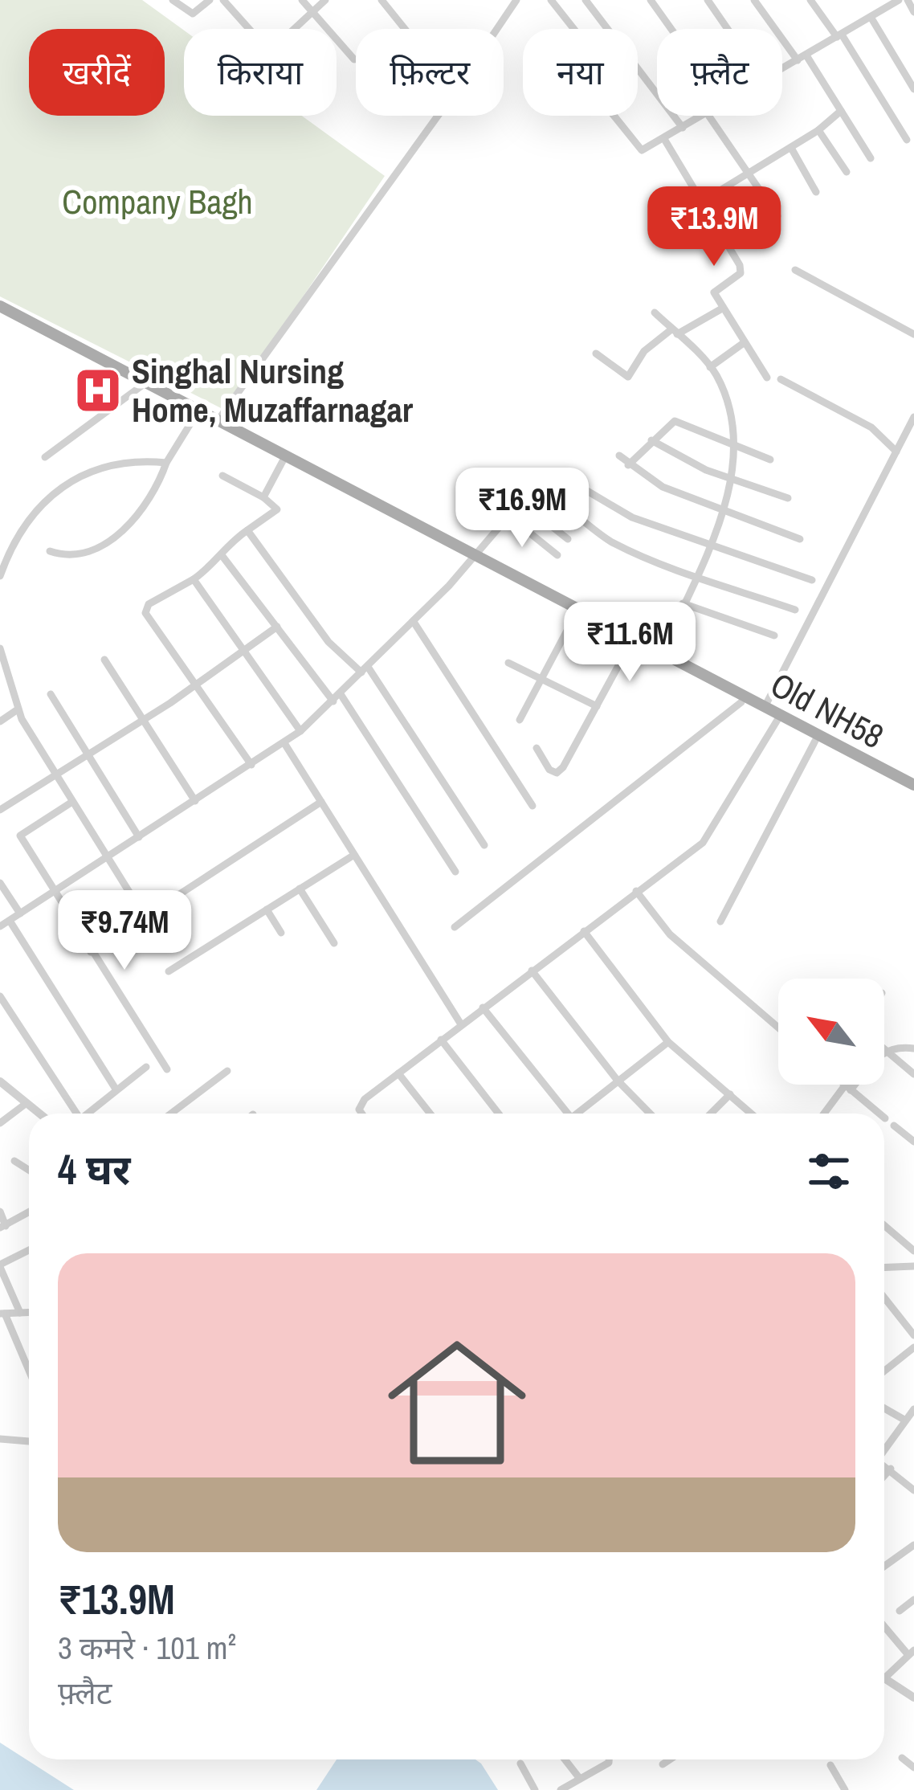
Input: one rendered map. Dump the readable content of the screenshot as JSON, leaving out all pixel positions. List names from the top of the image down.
{
  "streets": {
    "main road": ["Old NH58"]
  },
  "parks": ["Company Bagh"],
  "places": {
    "hospital": ["Singhal Nursing Home, Muzaffarnagar"]
  },
  "north": "top left",
  "page": {
    "chip": [
      "खरीदें",
      "किराया",
      "फ़िल्टर",
      "नया",
      "फ़्लैट"
    ],
    "price": [
      "₹13.9M",
      "₹16.9M",
      "₹11.6M",
      "₹9.74M"
    ],
    "heading": "4 घर",
    "list": [
      {
        "name": "₹13.9M",
        "note": "3 कमरे · 101 m² · फ़्लैट"
      }
    ]
  }
}
